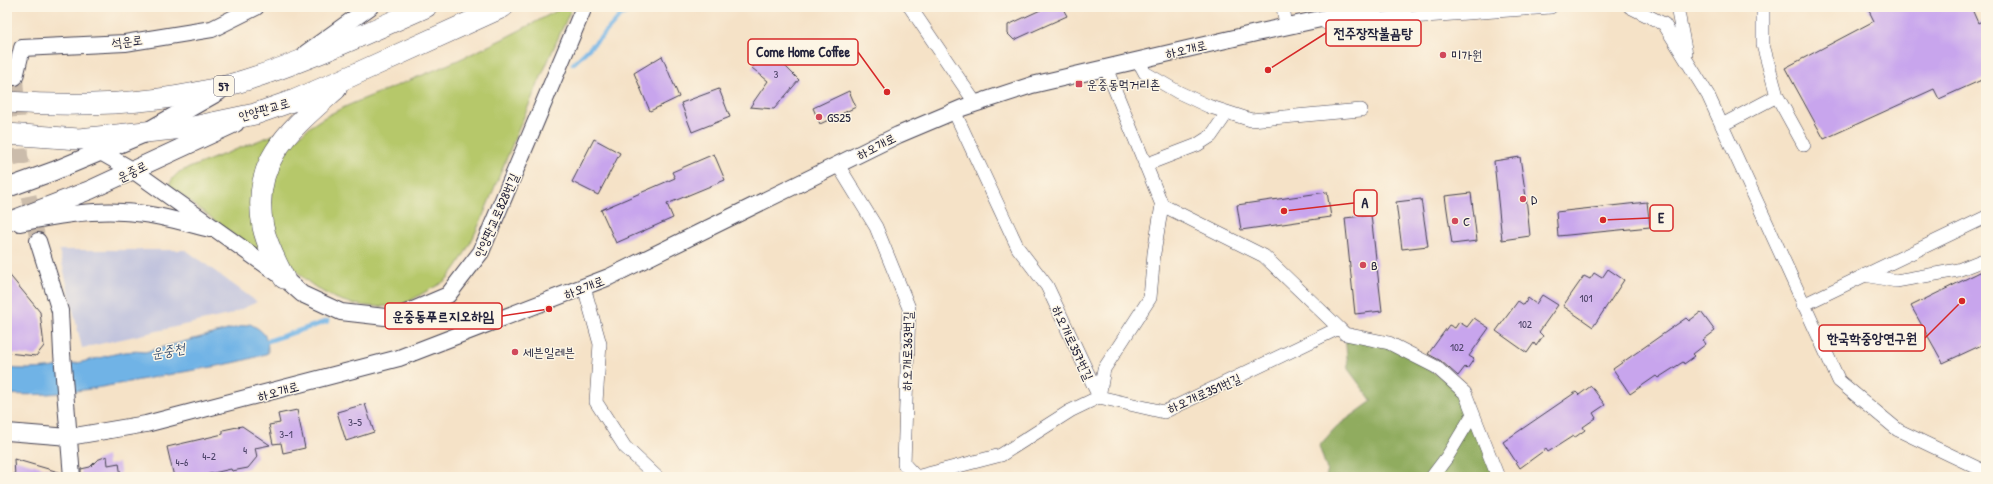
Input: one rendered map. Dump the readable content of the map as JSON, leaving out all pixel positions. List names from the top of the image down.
{
  "streets": {
    "main road": ["57", "안양판교로", "운중로"],
    "street": [
      "석운로",
      "하오개로",
      "안양판교로828번길",
      "하오개로357번길",
      "하오개로363번길",
      "하오개로351번길"
    ]
  },
  "crossings": [
    ["하오개로", "하오개로357번길"],
    ["하오개로", "하오개로363번길"],
    ["안양판교로", "운중로"],
    ["안양판교로", "안양판교로828번길"],
    ["운중로", "안양판교로828번길"],
    ["하오개로357번길", "하오개로351번길"]
  ],
  "water": ["운중천"],
  "places": {
    "other": [
      "미가원",
      "전주장작불곰탕",
      "Come Home Coffee",
      "GS25",
      "D",
      "A",
      "E",
      "C",
      "B",
      "한국학중앙연구원",
      "운중동푸르지오하임",
      "세븐일레븐"
    ],
    "transit": ["운중동먹거리촌"]
  },
  "house_numbers": [
    "3",
    "101",
    "102",
    "102",
    "3-5",
    "3-1",
    "4",
    "4-2",
    "4-6"
  ]
}
